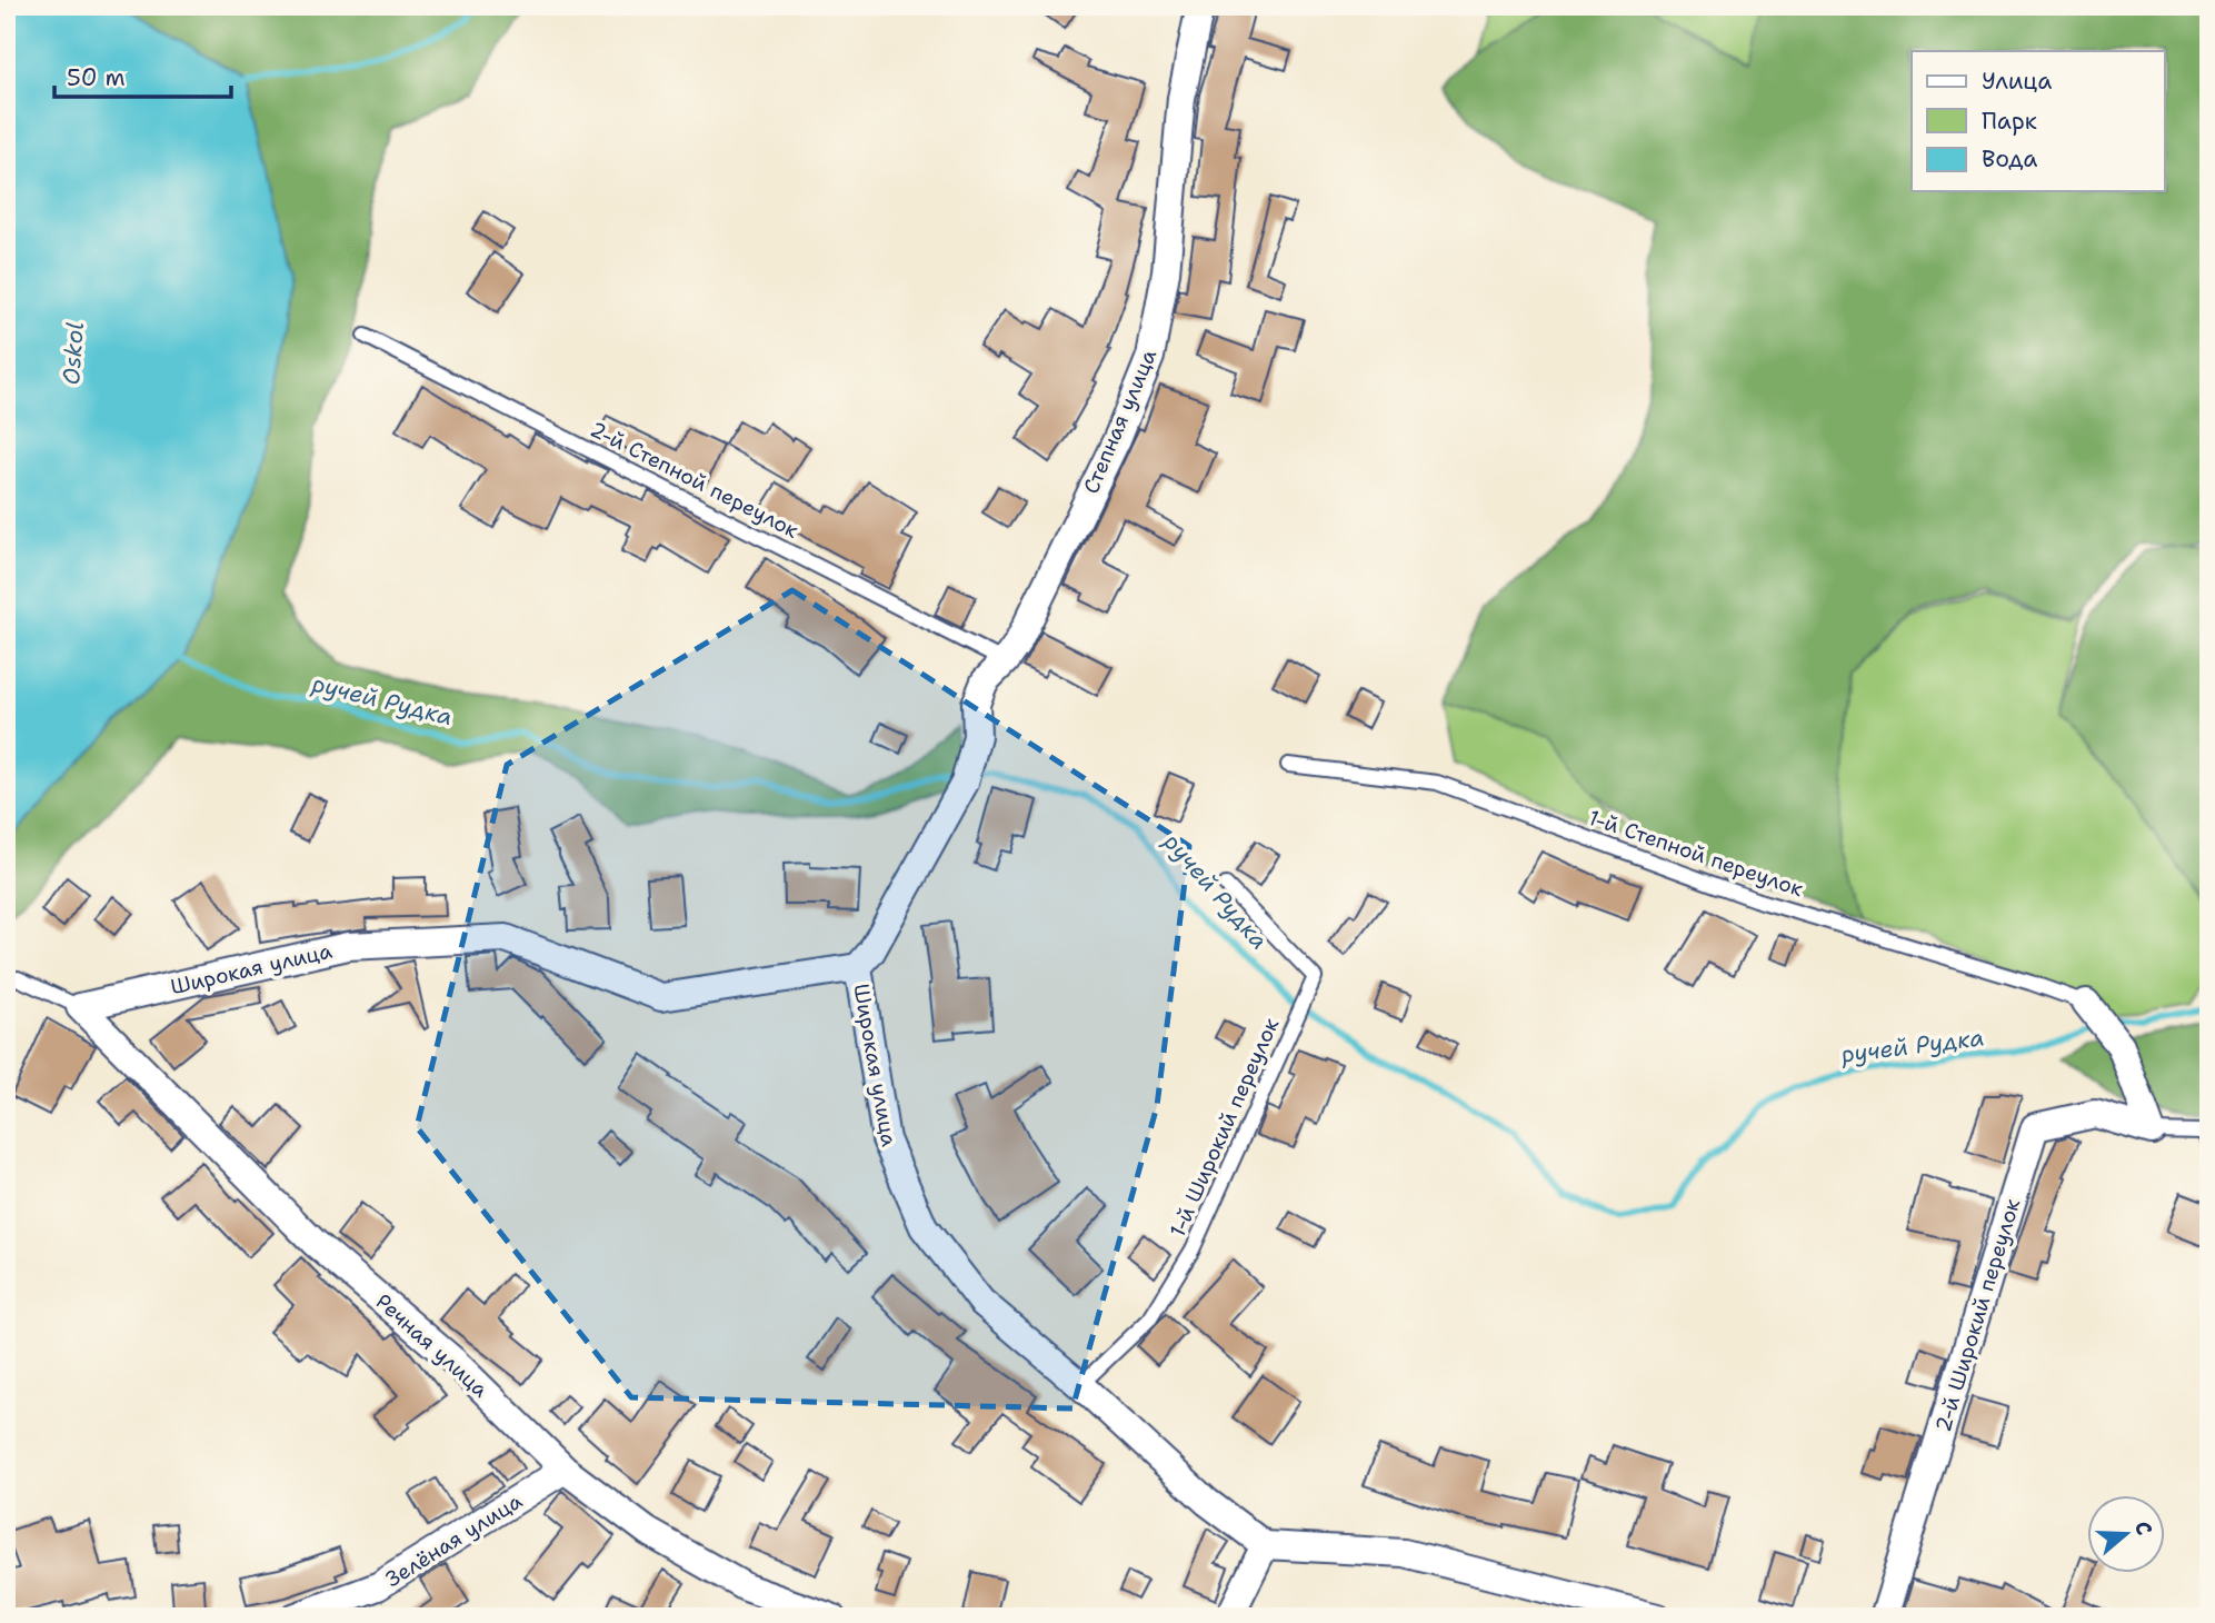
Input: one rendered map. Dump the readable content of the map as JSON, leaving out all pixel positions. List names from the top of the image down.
{
  "streets": {
    "street": [
      "Степная улица",
      "Широкая улица",
      "2-й Широкий переулок",
      "Речная улица",
      "Зелёная улица"
    ],
    "lane": ["2-й Степной переулок", "1-й Степной переулок", "1-й Широкий переулок"]
  },
  "crossings": [
    ["Степная улица", "2-й Степной переулок"],
    ["Степная улица", "Широкая улица"],
    ["Широкая улица", "1-й Широкий переулок"],
    ["Широкая улица", "Речная улица"],
    ["Речная улица", "Зелёная улица"]
  ],
  "water": ["Oskol", "ручей Рудка"],
  "legend": ["Улица", "Парк", "Вода"],
  "scale_bar": "50 m",
  "north": "right"
}
